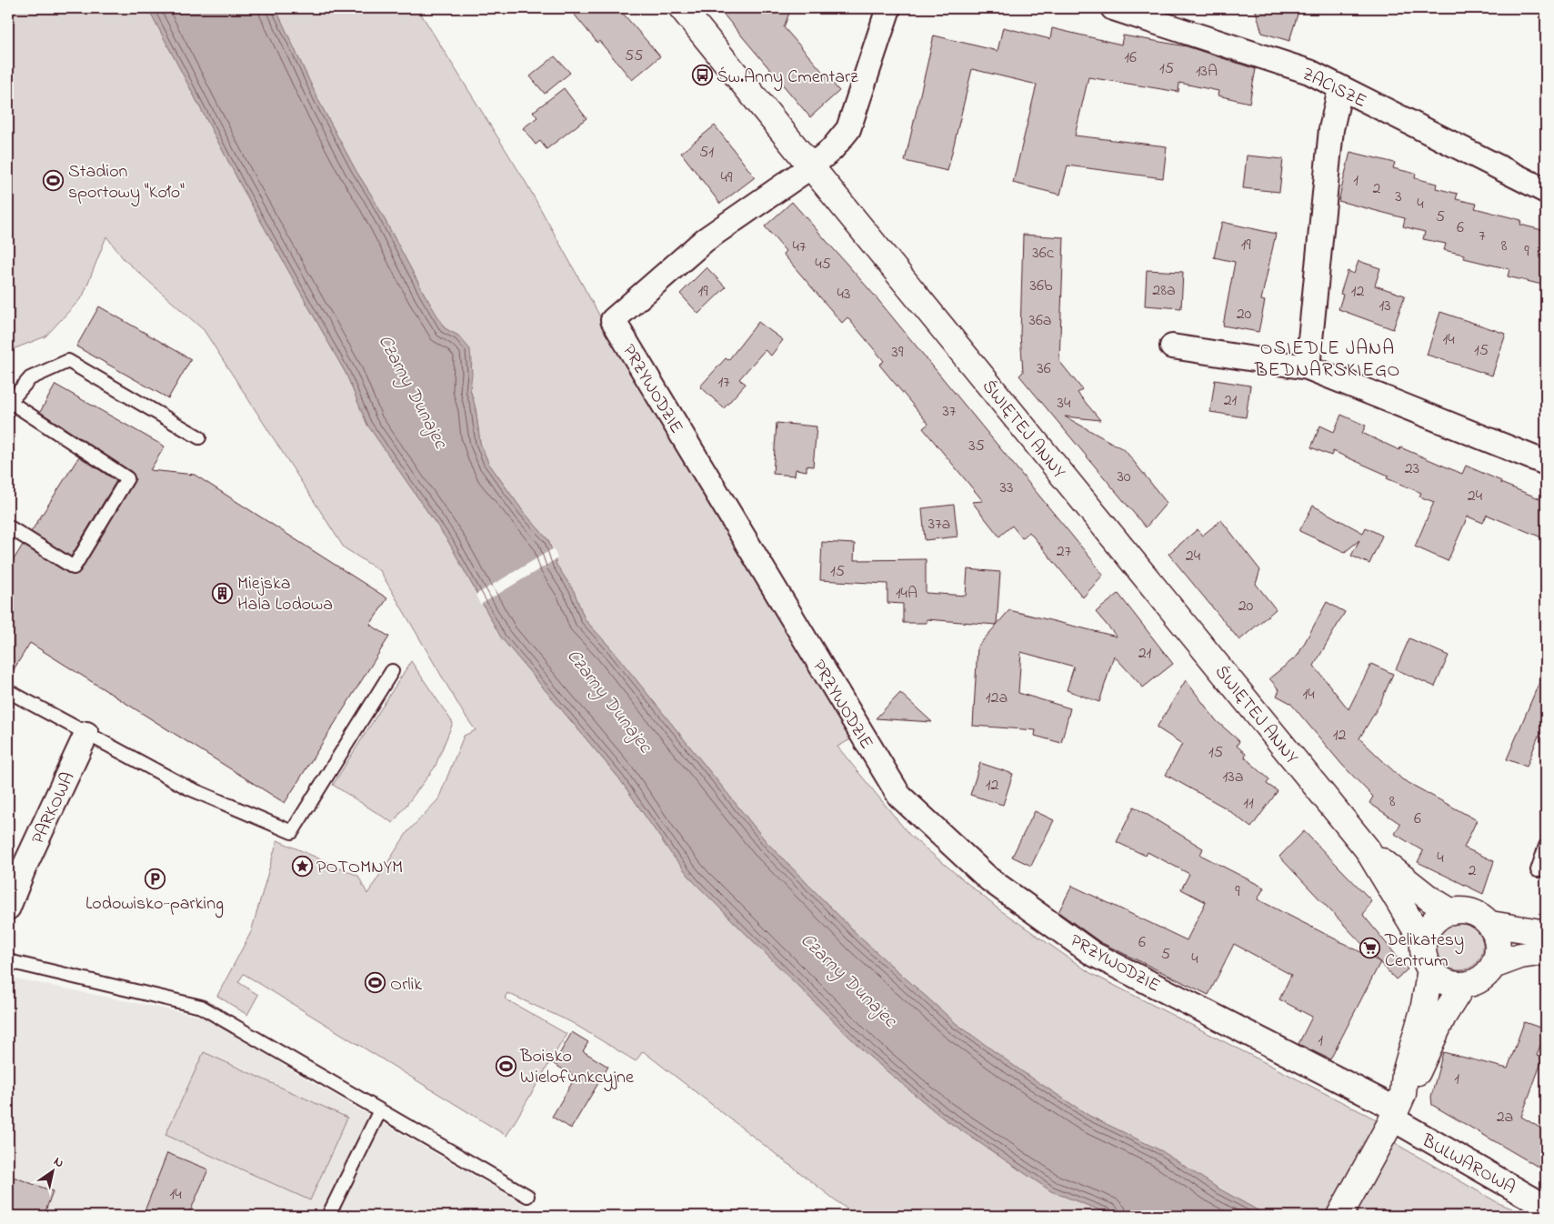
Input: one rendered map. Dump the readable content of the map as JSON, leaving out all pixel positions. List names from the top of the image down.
{
  "streets": {
    "street": [
      "ZACISZE",
      "PRZYWODZIE",
      "ŚWIĘTEJ ANNY",
      "PARKOWA",
      "BULWAROWA"
    ]
  },
  "crossings": [
    ["PRZYWODZIE", "ŚWIĘTEJ ANNY"],
    ["PRZYWODZIE", "BULWAROWA"]
  ],
  "districts": ["OSIEDLE JANA BEDNARSKIEGO"],
  "water": ["Czarny Dunajec"],
  "places": {
    "bus stop": ["Św.Anny Cmentarz"],
    "sports": ["Stadion sportowy \"Koło\"", "Orlik", "Boisko Wielofunkcyjne"],
    "building": ["Miejska Hala Lodowa"],
    "place": ["POTOMNYM"],
    "parking": ["Lodowisko-parking"],
    "supermarket": ["Delikatesy Centrum"]
  },
  "house_numbers": [
    "55",
    "16",
    "15",
    "13A",
    "51",
    "49",
    "1",
    "2",
    "3",
    "4",
    "5",
    "6",
    "7",
    "19",
    "8",
    "47",
    "9",
    "36c",
    "45",
    "36b",
    "28a",
    "19",
    "12",
    "43",
    "13",
    "20",
    "36a",
    "14",
    "15",
    "39",
    "36",
    "17",
    "21",
    "34",
    "37",
    "35",
    "23",
    "30",
    "33",
    "24",
    "37a",
    "27",
    "24",
    "15",
    "14A",
    "20",
    "21",
    "14",
    "12a",
    "12",
    "15",
    "13a",
    "12",
    "8",
    "11",
    "6",
    "4",
    "2",
    "9",
    "6",
    "5",
    "4",
    "1",
    "1",
    "2a",
    "14"
  ],
  "north": "top right"
}
